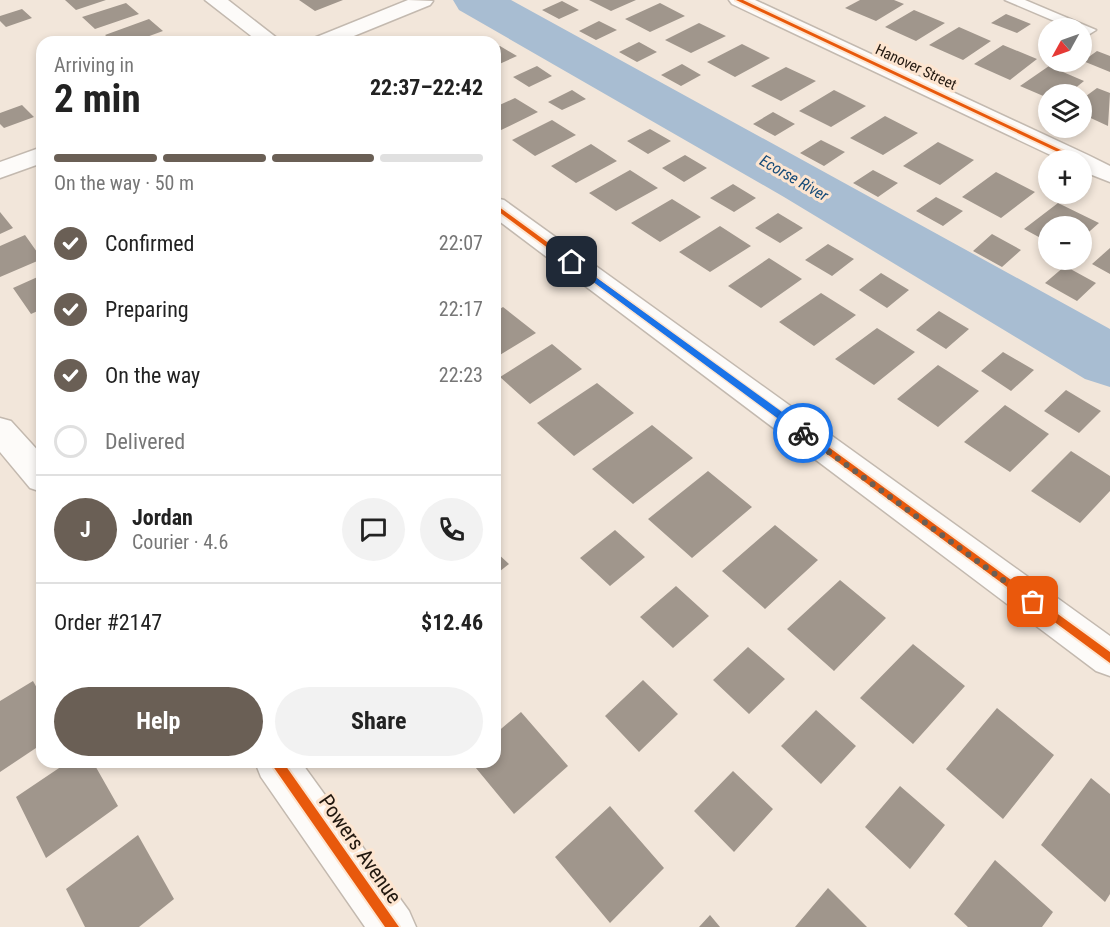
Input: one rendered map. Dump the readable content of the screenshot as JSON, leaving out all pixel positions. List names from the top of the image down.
{
  "streets": {
    "street": ["Hanover Street", "Powers Avenue"]
  },
  "water": ["Ecorse River"],
  "north": "bottom left",
  "page": {
    "map_buttons": ["+", "−"],
    "heading": ["2 min", "Arriving in", "22:37–22:42"],
    "panel": [
      "Jordan",
      "Courier · 4.6",
      "Order #2147",
      "$12.46"
    ],
    "bar": "On the way · 50 m",
    "list": [
      ["Confirmed", "22:07"],
      ["Preparing", "22:17"],
      ["On the way", "22:23"],
      "Delivered"
    ],
    "round": "J",
    "buttons": ["Help", "Share"]
  }
}
